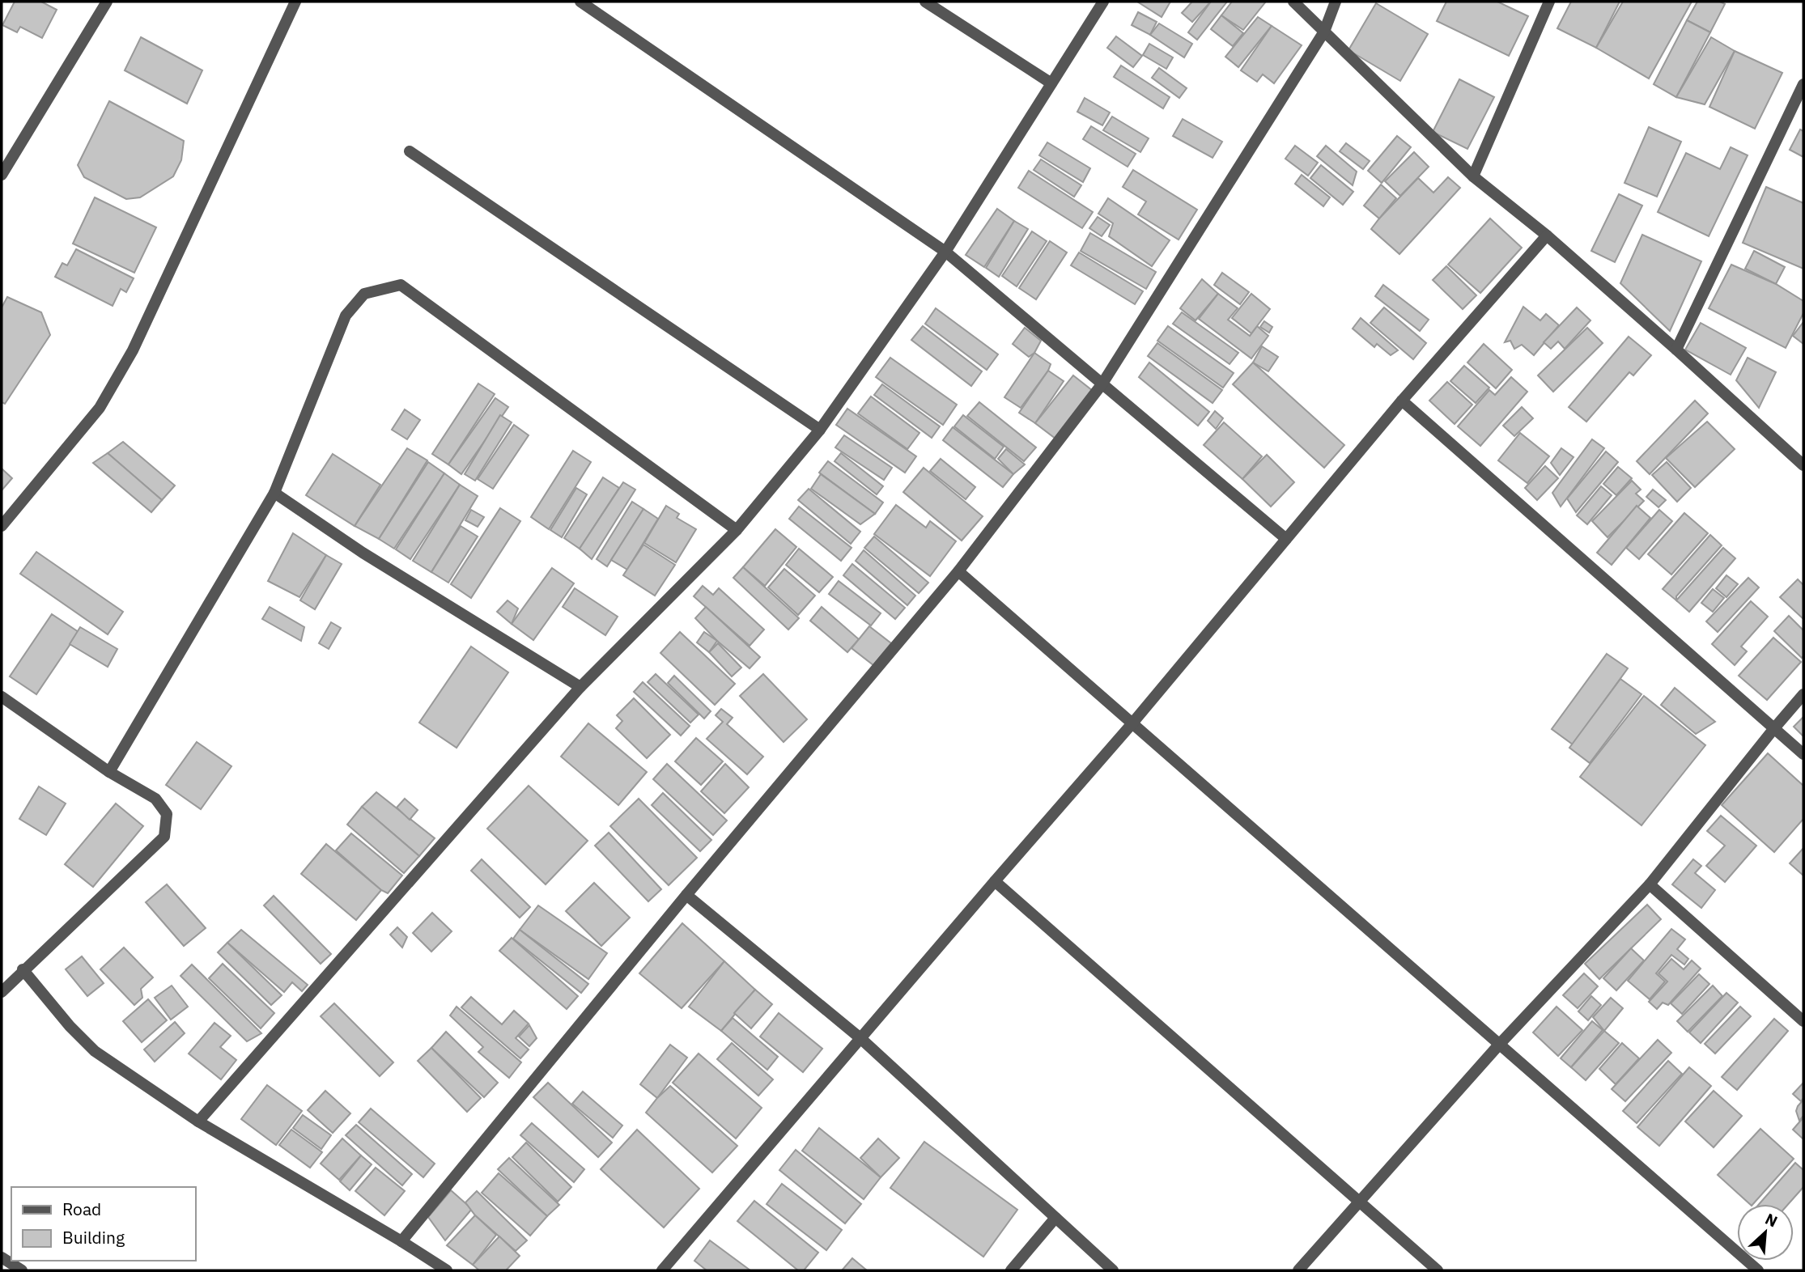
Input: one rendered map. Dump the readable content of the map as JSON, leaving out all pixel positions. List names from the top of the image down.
{
  "legend": ["Road", "Building"],
  "north": "top right"
}
